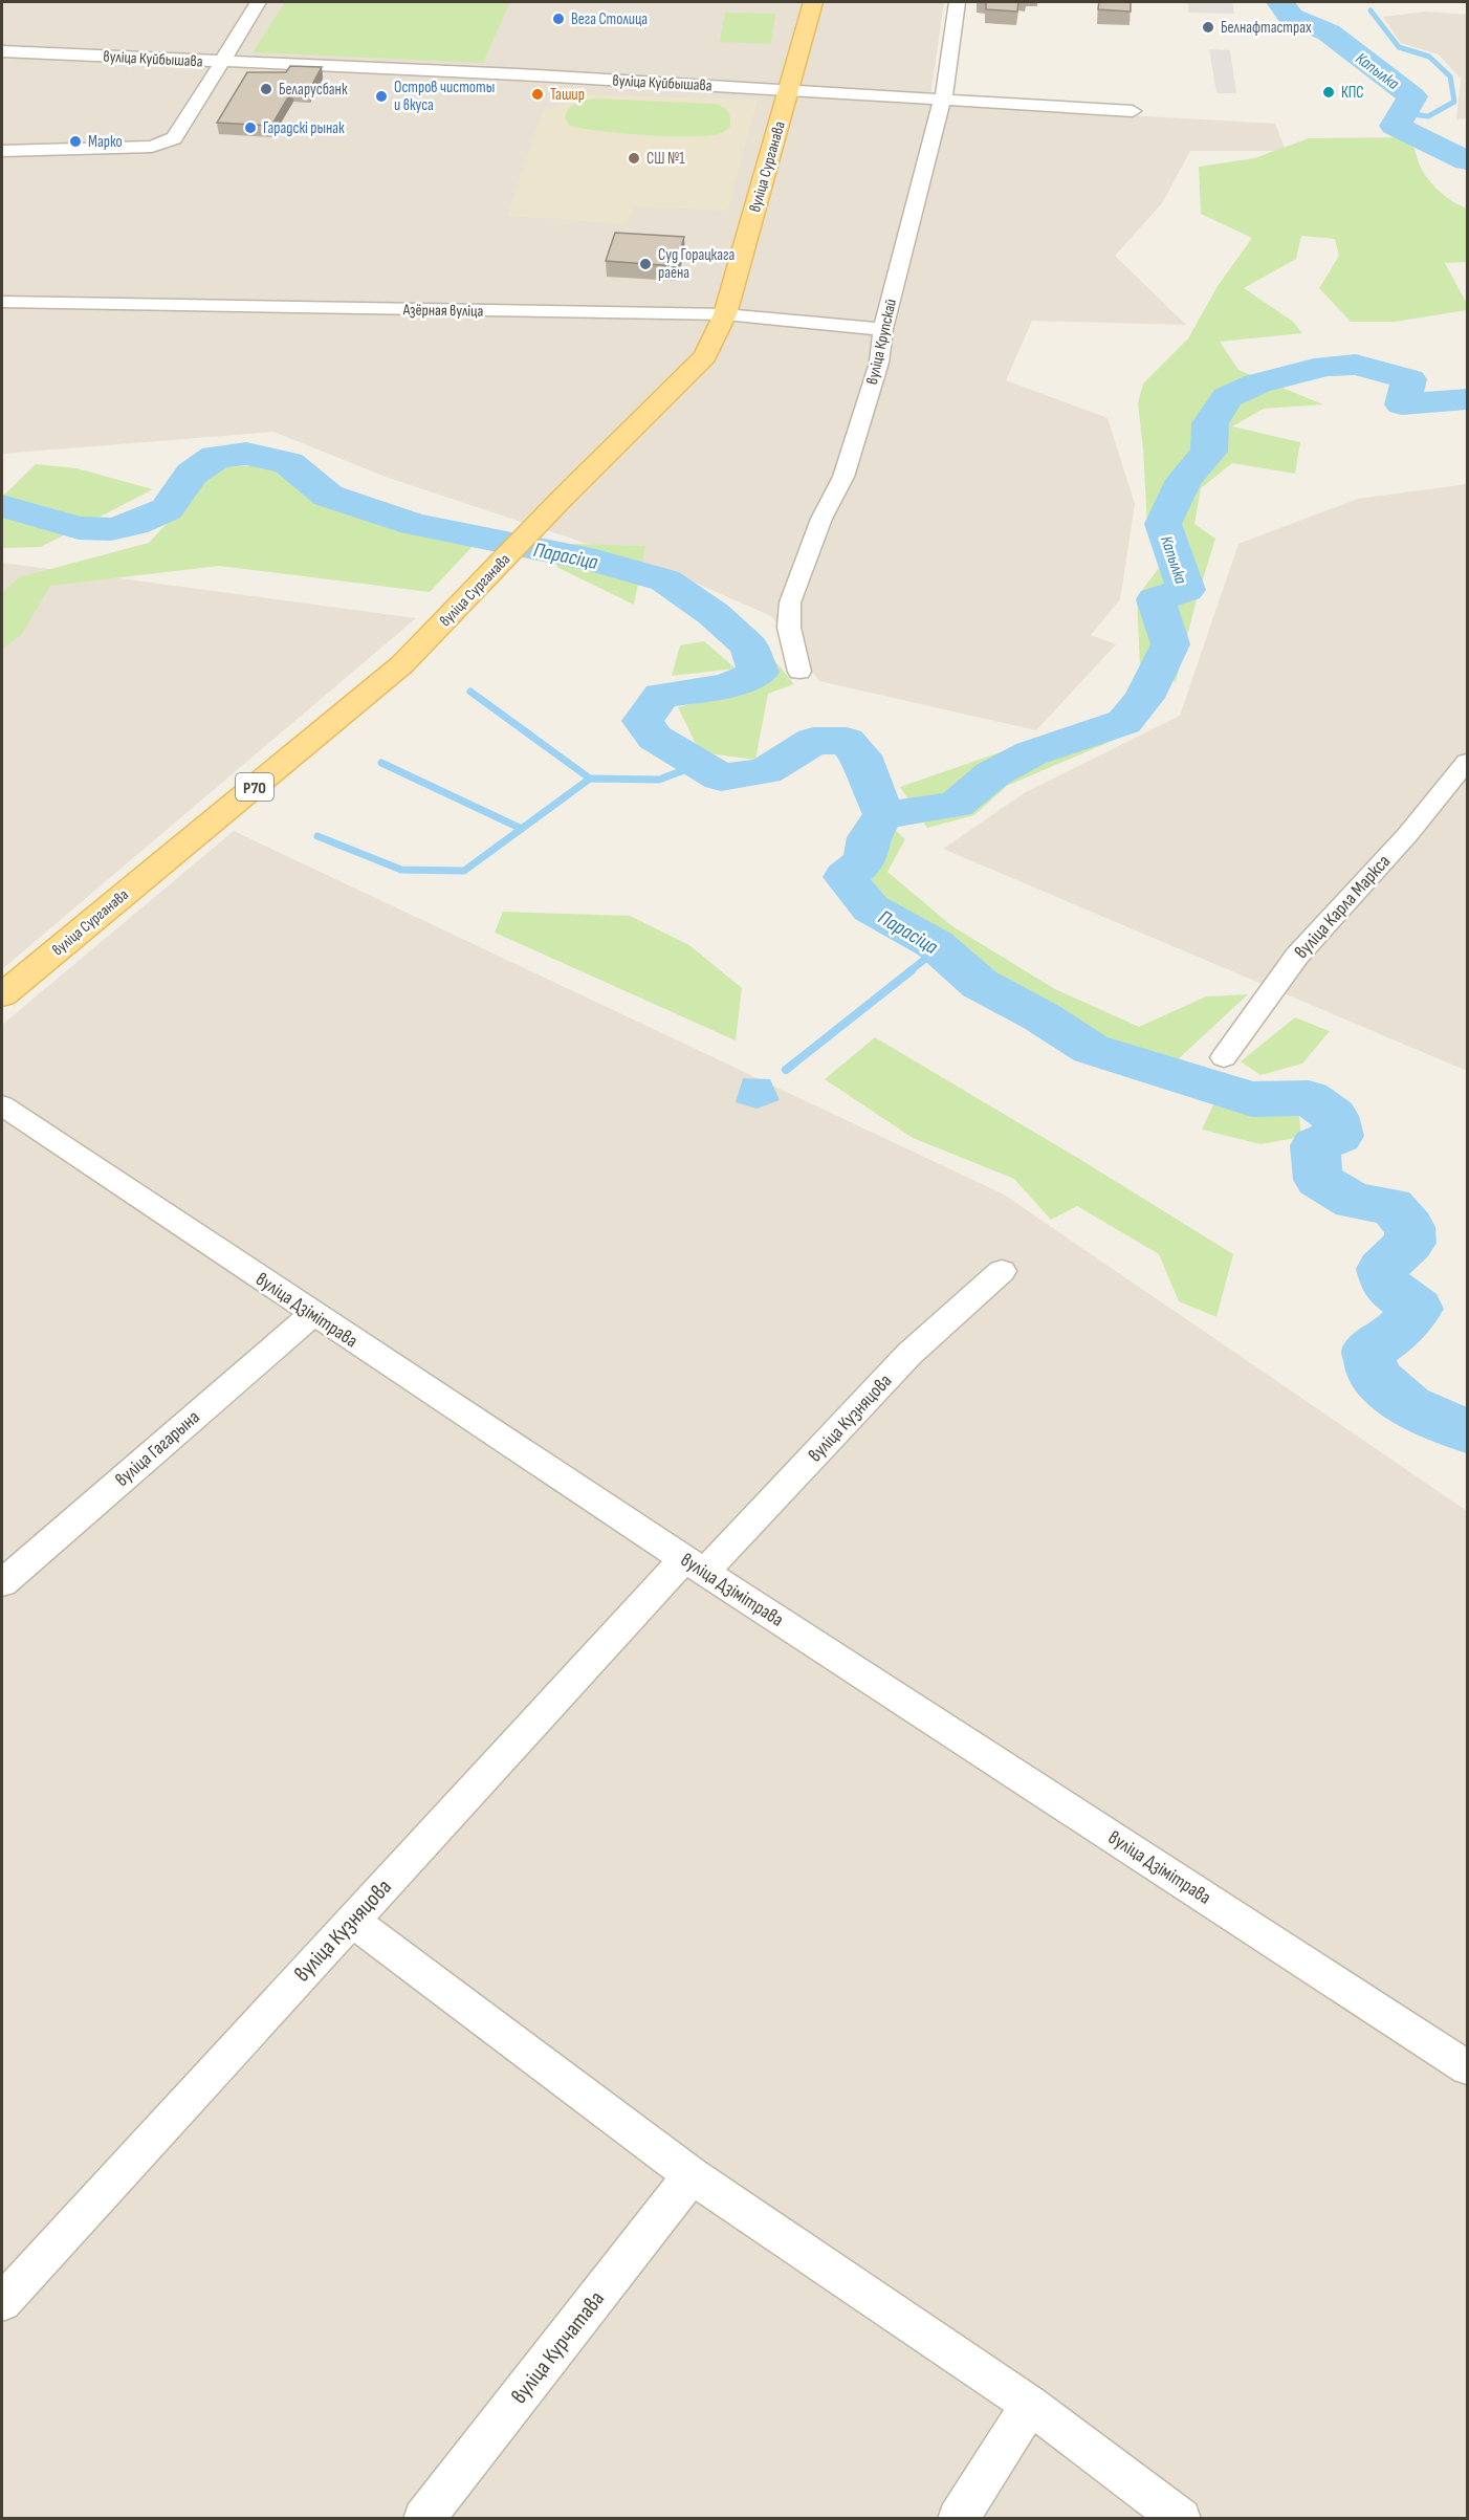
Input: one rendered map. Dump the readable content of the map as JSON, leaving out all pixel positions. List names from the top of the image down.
{
  "streets": {
    "main road": ["вуліца Сурганава", "Р70"],
    "street": [
      "вуліца Куйбышава",
      "Азёрная вуліца",
      "вуліца Крупскай",
      "вуліца Карла Маркса",
      "вуліца Дзімітрава",
      "вуліца Кузняцова",
      "вуліца Гагарына",
      "вуліца Курчатава"
    ]
  },
  "crossings": [
    ["вуліца Куйбышава", "вуліца Сурганава"],
    ["вуліца Куйбышава", "вуліца Крупскай"],
    ["вуліца Сурганава", "Азёрная вуліца"],
    ["Азёрная вуліца", "вуліца Крупскай"],
    ["вуліца Дзімітрава", "вуліца Кузняцова"],
    ["вуліца Дзімітрава", "вуліца Гагарына"]
  ],
  "water": ["Капылка", "Парасіца"],
  "places": [
    "Вега Столица",
    "Белнафтастрах",
    "Беларусбанк",
    "КПС",
    "Ташир",
    "Остров чистоты и вкуса",
    "Гарадскі рынак",
    "Марко",
    "СШ №1",
    "Суд Горацкага раёна"
  ]
}
